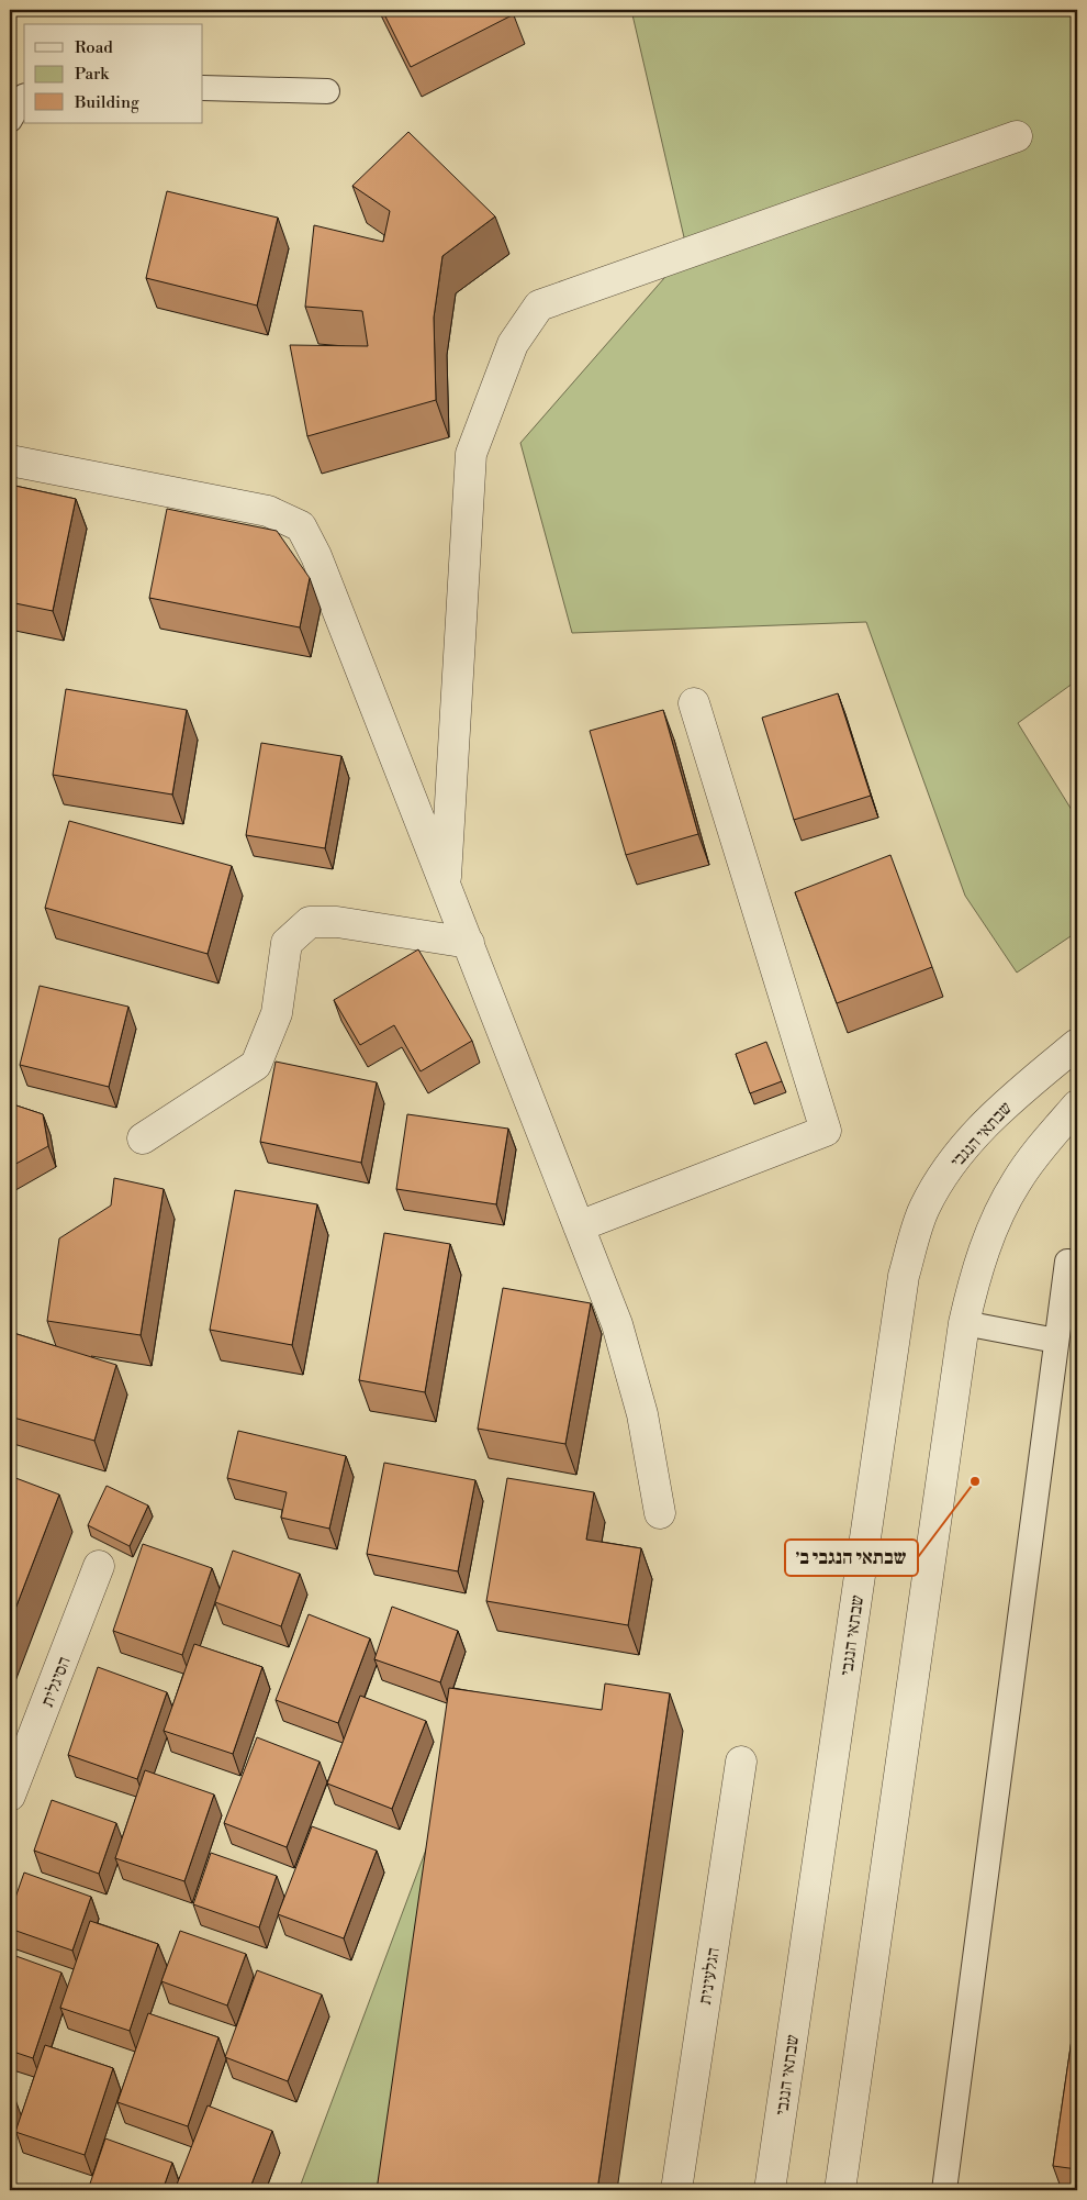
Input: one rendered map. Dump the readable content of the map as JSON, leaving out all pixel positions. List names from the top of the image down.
{
  "streets": {
    "street": ["שבתאי הנגבי", "הסיגלית", "הגלעינית"]
  },
  "places": ["שבתאי הנגבי ב׳"],
  "legend": ["Road", "Park", "Building"]
}
